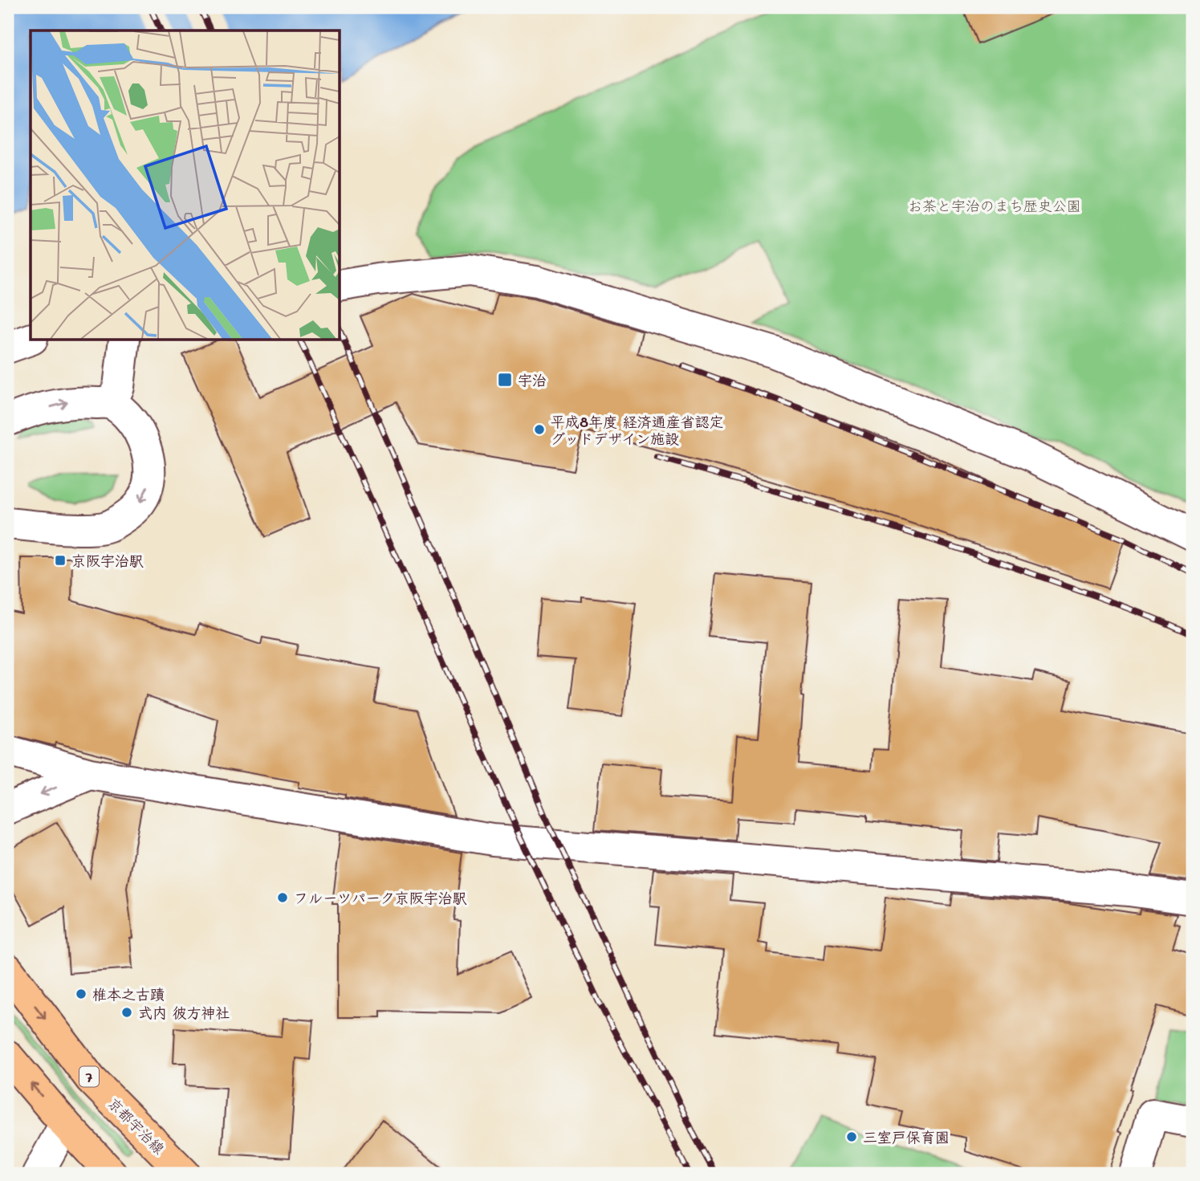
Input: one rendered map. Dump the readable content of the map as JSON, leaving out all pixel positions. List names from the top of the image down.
{
  "streets": {
    "main road": ["7", "京都宇治線"]
  },
  "parks": ["お茶と宇治のまち歴史公園"],
  "places": {
    "transit": ["宇治", "京阪宇治駅"],
    "other": [
      "平成8年度 経済通産省認定 グッドデザイン施設",
      "フルーツパーク京阪宇治駅",
      "椎本之古蹟",
      "式内 彼方神社",
      "三室戸保育園"
    ]
  }
}
